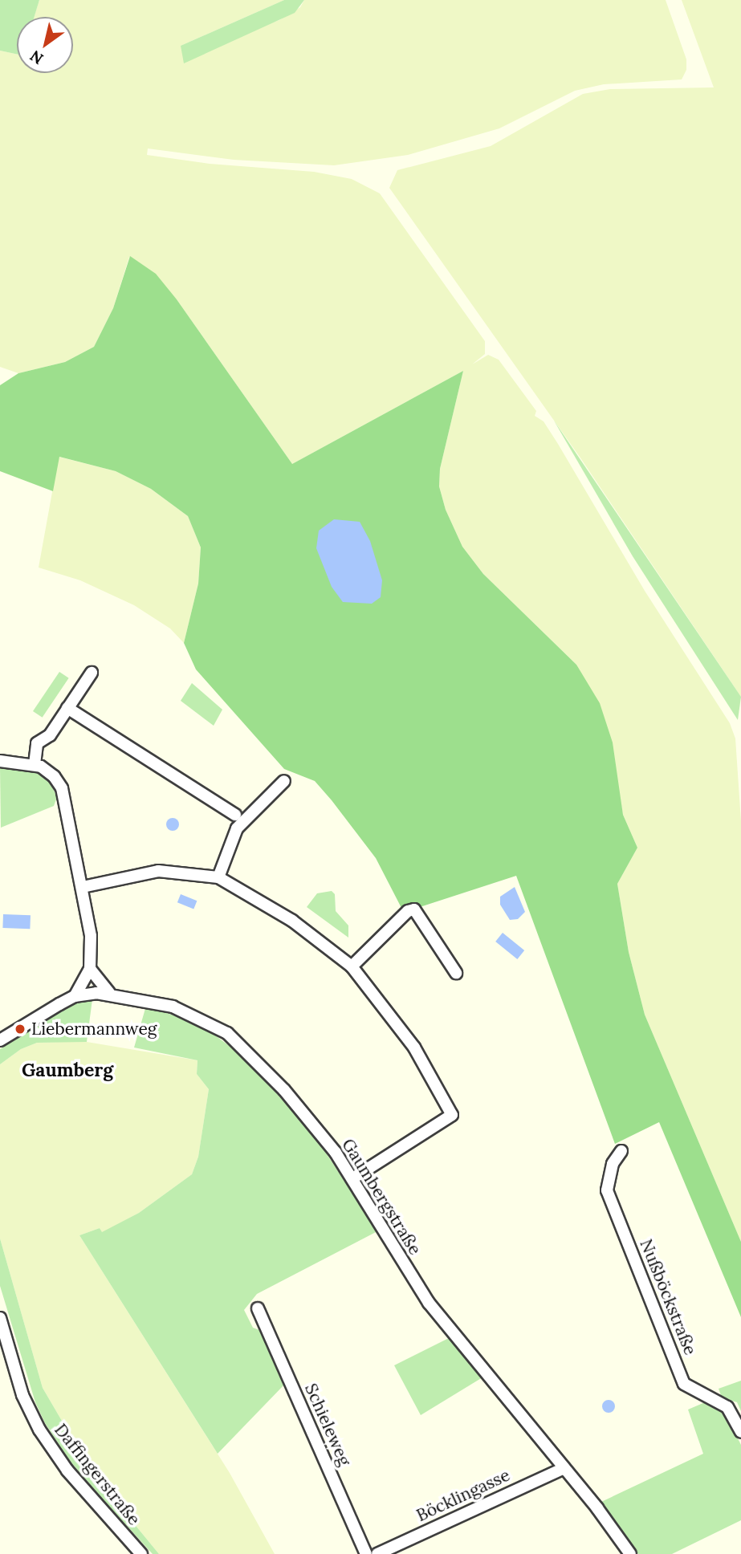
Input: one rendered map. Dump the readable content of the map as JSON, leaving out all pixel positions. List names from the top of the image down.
{
  "streets": {
    "street": [
      "Gaumbergstraße",
      "Nußböckstraße",
      "Schieleweg",
      "Daffingerstraße",
      "Böcklingasse"
    ]
  },
  "crossings": [
    ["Gaumbergstraße", "Böcklingasse"]
  ],
  "districts": ["Gaumberg"],
  "places": ["Liebermannweg"],
  "north": "bottom left"
}
